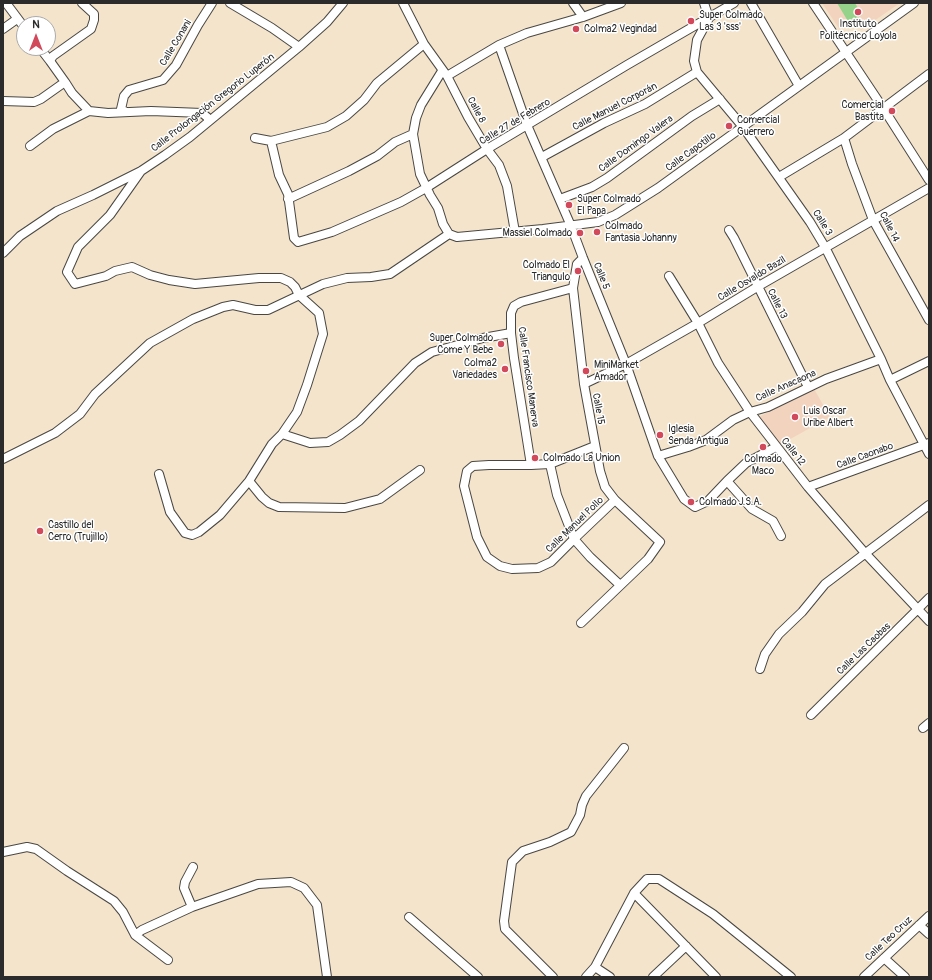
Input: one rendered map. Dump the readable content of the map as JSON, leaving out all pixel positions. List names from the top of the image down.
{
  "streets": {
    "street": [
      "Calle Conani",
      "Calle Prolongación Gregorio Luperón",
      "Calle Manuel Corporán",
      "Calle 8",
      "Calle 27 de Febrero",
      "Calle Domingo Valera",
      "Calle Capotillo",
      "Calle 3",
      "Calle 14",
      "Calle 5",
      "Calle Osvaldo Bazil",
      "Calle 13",
      "Calle Francisco Manerva",
      "Calle Anacaona",
      "Calle 15",
      "Calle 12",
      "Calle Caonabo",
      "Calle Manuel Pollo",
      "Calle Las Caobas",
      "Calle Teo Cruz"
    ]
  },
  "crossings": [
    ["Calle Manuel Corporán", "Calle 3"],
    ["Calle Manuel Corporán", "Calle 5"],
    ["Calle 8", "Calle 27 de Febrero"],
    ["Calle 8", "Calle Capotillo"],
    ["Calle 27 de Febrero", "Calle 5"],
    ["Calle Domingo Valera", "Calle 3"],
    ["Calle Domingo Valera", "Calle 5"],
    ["Calle Capotillo", "Calle 3"],
    ["Calle Capotillo", "Calle 5"],
    ["Calle 3", "Calle Osvaldo Bazil"],
    ["Calle 3", "Calle Anacaona"],
    ["Calle 3", "Calle Caonabo"],
    ["Calle 14", "Calle Osvaldo Bazil"],
    ["Calle 5", "Calle Osvaldo Bazil"],
    ["Calle 5", "Calle Anacaona"],
    ["Calle 5", "Calle 15"],
    ["Calle Osvaldo Bazil", "Calle 13"],
    ["Calle Osvaldo Bazil", "Calle 15"],
    ["Calle Osvaldo Bazil", "Calle 12"],
    ["Calle 13", "Calle Anacaona"],
    ["Calle Francisco Manerva", "Calle 15"],
    ["Calle Francisco Manerva", "Calle Manuel Pollo"],
    ["Calle Anacaona", "Calle 12"],
    ["Calle 15", "Calle Manuel Pollo"],
    ["Calle 12", "Calle Caonabo"],
    ["Calle 12", "Calle Las Caobas"]
  ],
  "places": [
    "Instituto Politécnico Loyola",
    "Super Colmado Las 3 'sss'",
    "Colma2 Vegindad",
    "Comercial Bastita",
    "Comercial Guerrero",
    "Super Colmado El Papa",
    "Colmado Fantasia Johanny",
    "Massiel Colmado",
    "Colmado El Triangulo",
    "Super Colmado Come Y Bebe",
    "Colma2 Variedades",
    "MiniMarket Amador",
    "Luis Oscar Uribe Albert",
    "Iglesia Senda Antigua",
    "Colmado Maco",
    "Colmado La Union",
    "Colmado J.S.A.",
    "Castillo del Cerro (Trujillo)"
  ],
  "north": "top"
}
